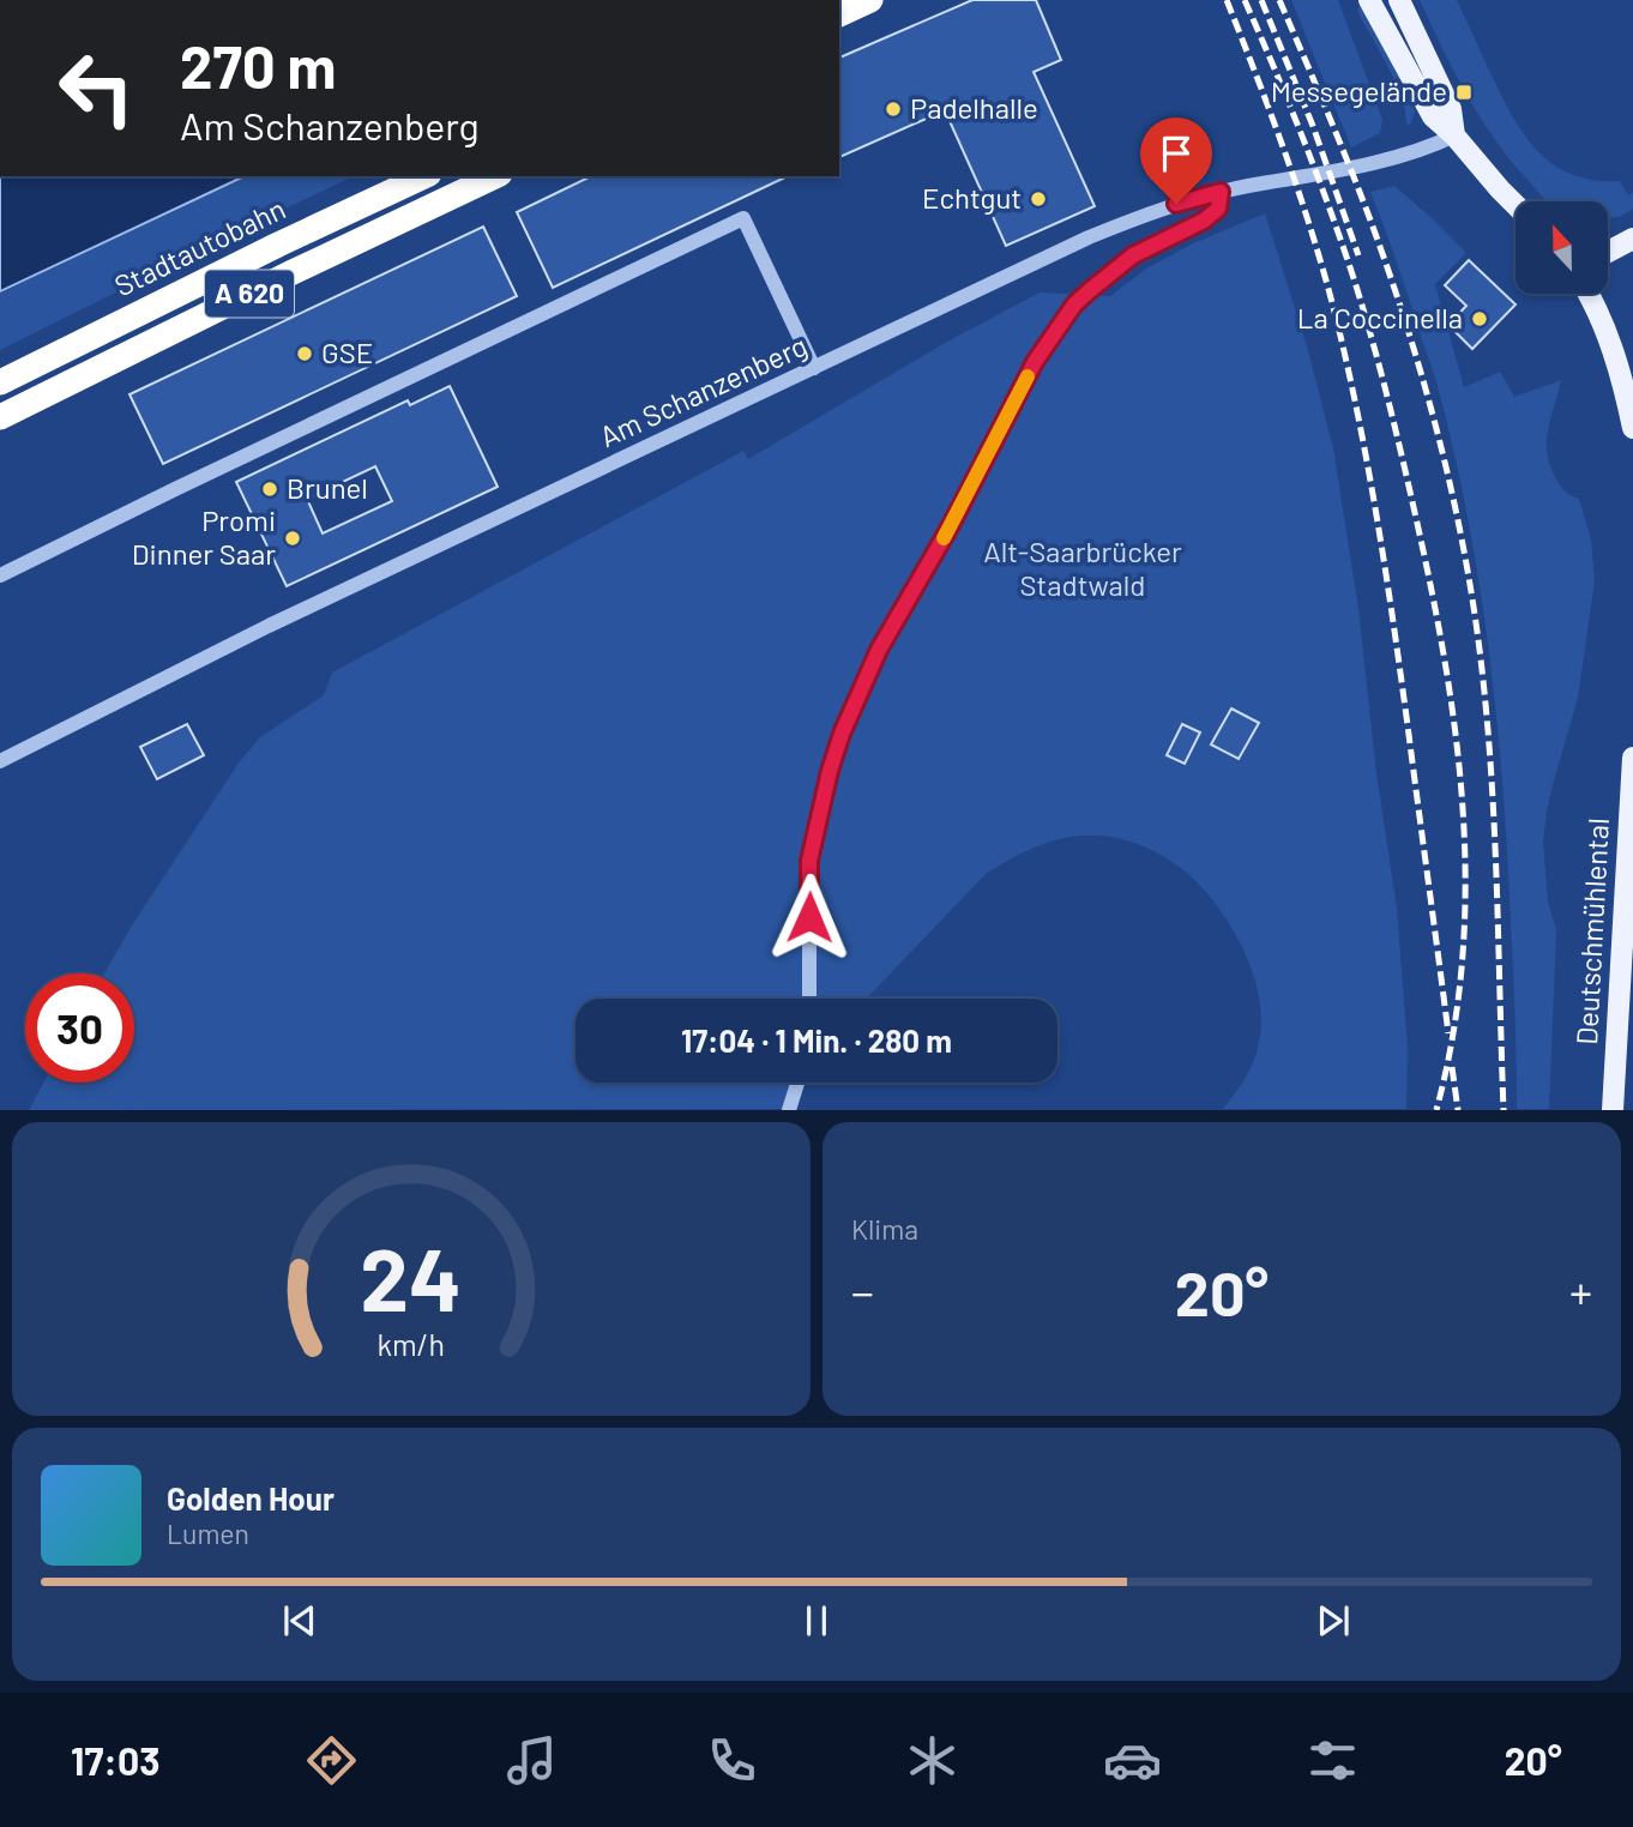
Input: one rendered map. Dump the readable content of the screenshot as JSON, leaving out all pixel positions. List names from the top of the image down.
{
  "streets": {
    "highway": ["Stadtautobahn", "A 620"],
    "main road": ["Deutschmühlental"],
    "street": ["Am Schanzenberg"]
  },
  "parks": ["Alt-Saarbrücker Stadtwald"],
  "places": {
    "transit": ["Messegelände"],
    "other": [
      "Padelhalle",
      "Echtgut",
      "La Coccinella",
      "GSE",
      "Brunel",
      "Promi Dinner Saar"
    ]
  },
  "north": "top",
  "page": {
    "turn": ["270 m", "Am Schanzenberg"],
    "limit": "30",
    "trip": "17:04 · 1 Min. · 280 m",
    "tile": "Klima",
    "heat": ["−", "20°", "+"],
    "song": ["Golden Hour", "Lumen"],
    "tabs": ["17:03", "20°"],
    "gauge": ["24", "km/h"]
  }
}
